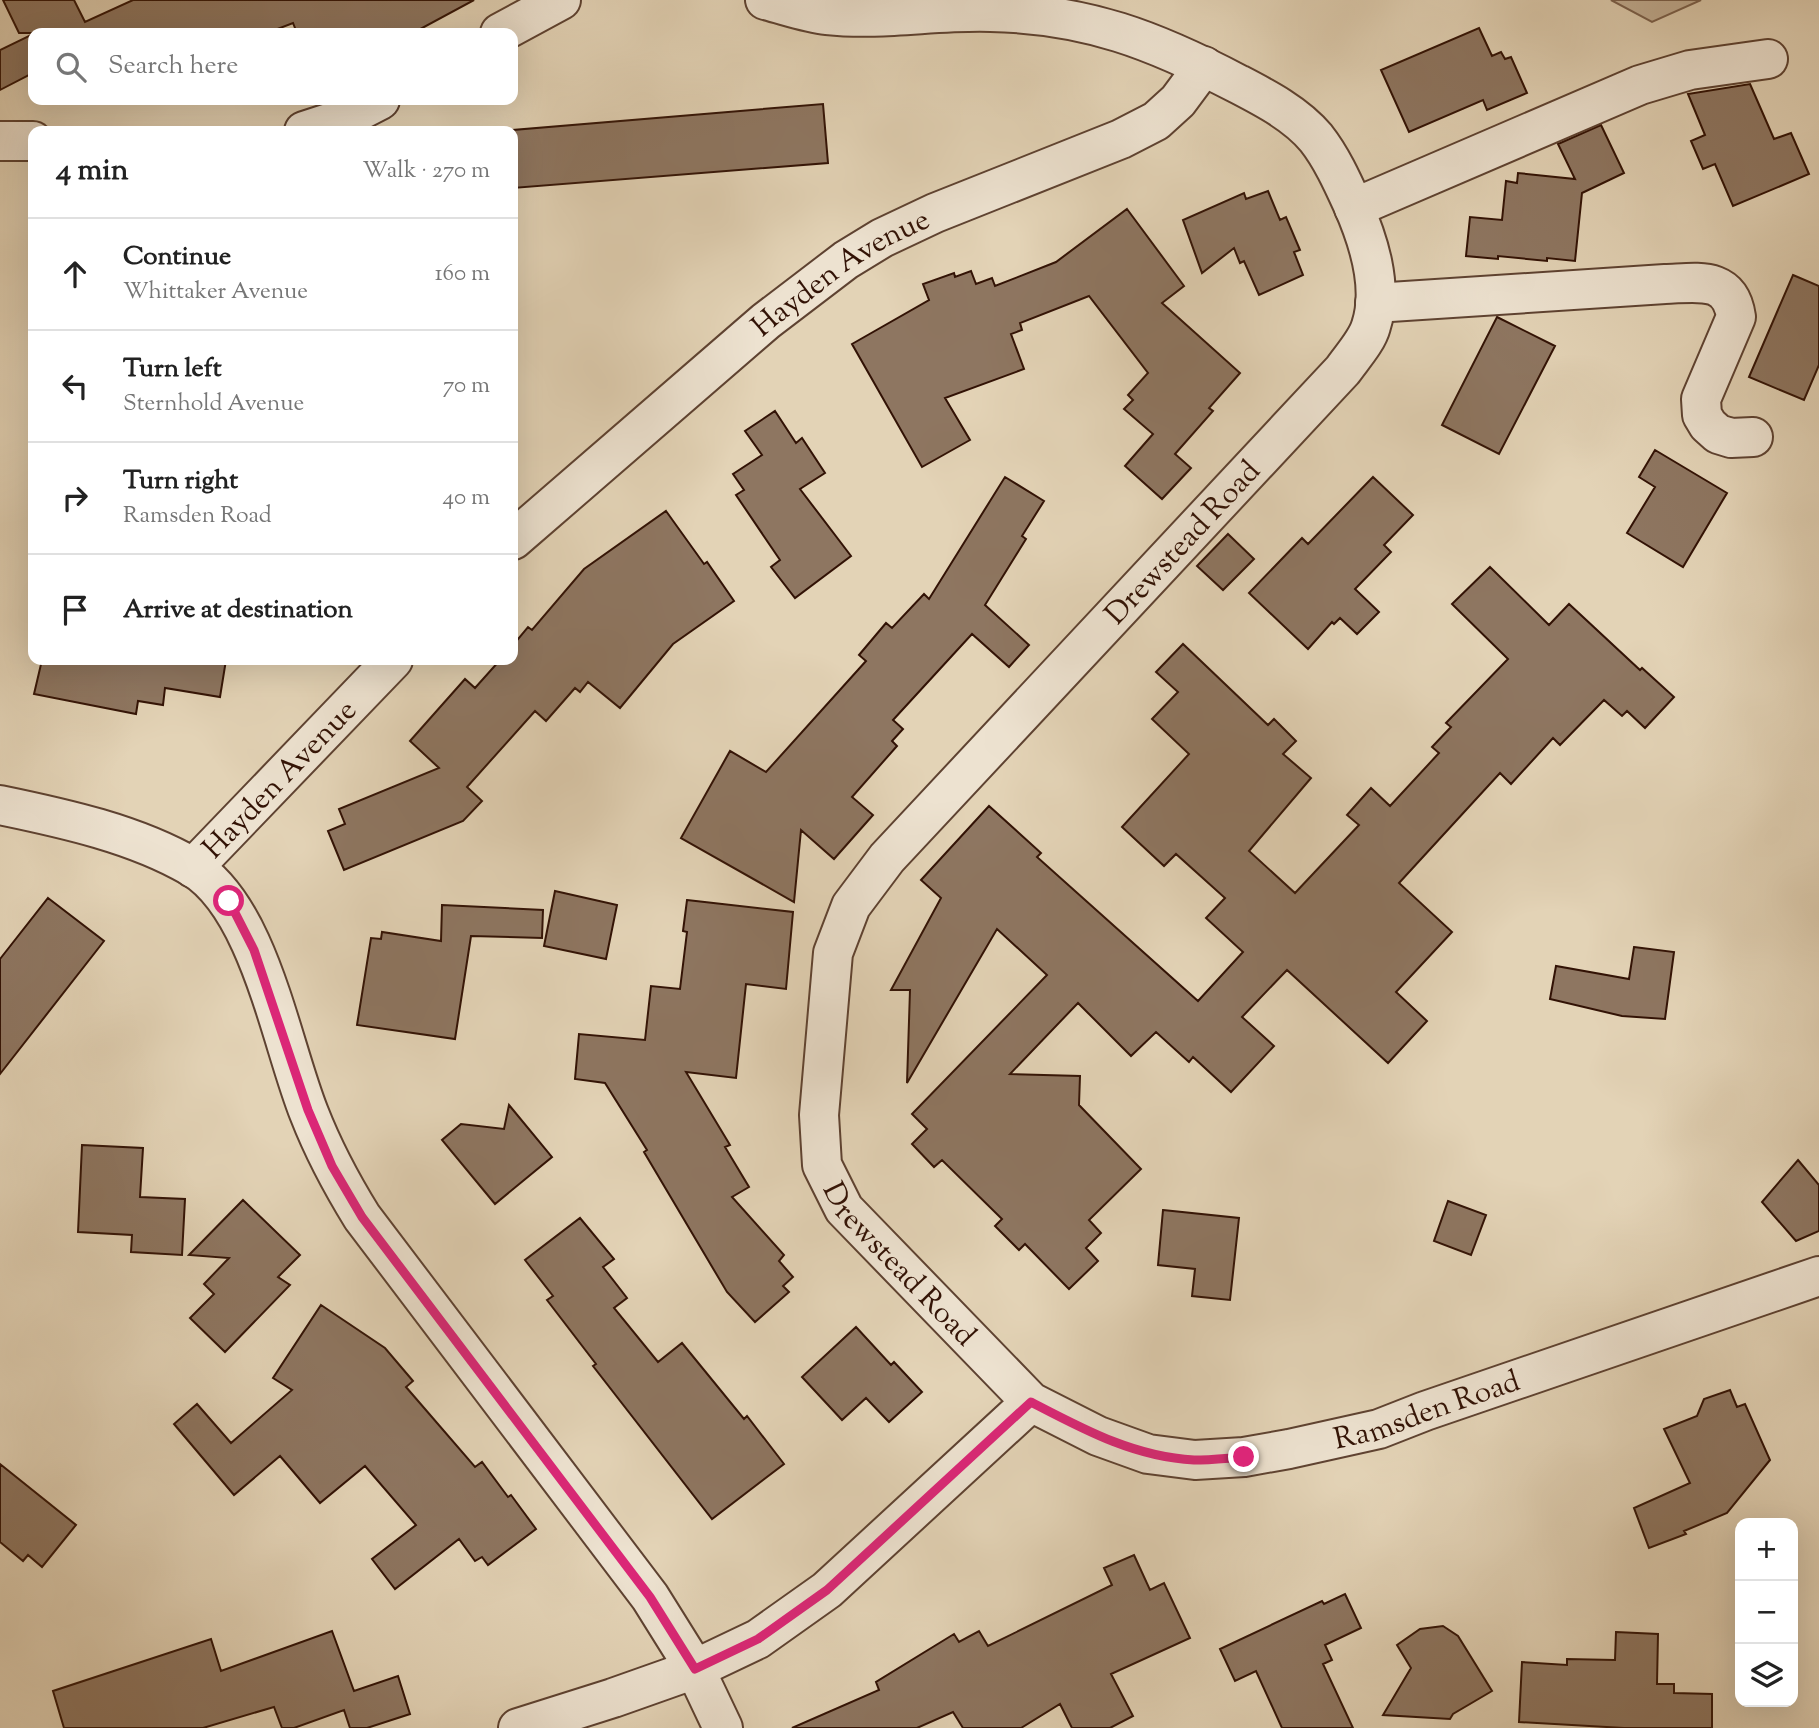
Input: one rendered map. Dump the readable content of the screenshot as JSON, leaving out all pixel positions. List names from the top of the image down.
{
  "streets": {
    "street": ["Hayden Avenue", "Drewstead Road", "Ramsden Road"]
  },
  "crossings": [
    ["Hayden Avenue", "Drewstead Road"],
    ["Drewstead Road", "Ramsden Road"]
  ],
  "page": {
    "search": "Search here",
    "heading": ["4 min", "Walk · 270 m"],
    "list": [
      ["Continue", "Whittaker Avenue", "160 m"],
      ["Turn left", "Sternhold Avenue", "70 m"],
      ["Turn right", "Ramsden Road", "40 m"],
      "Arrive at destination"
    ],
    "map_buttons": ["+", "−"]
  }
}
